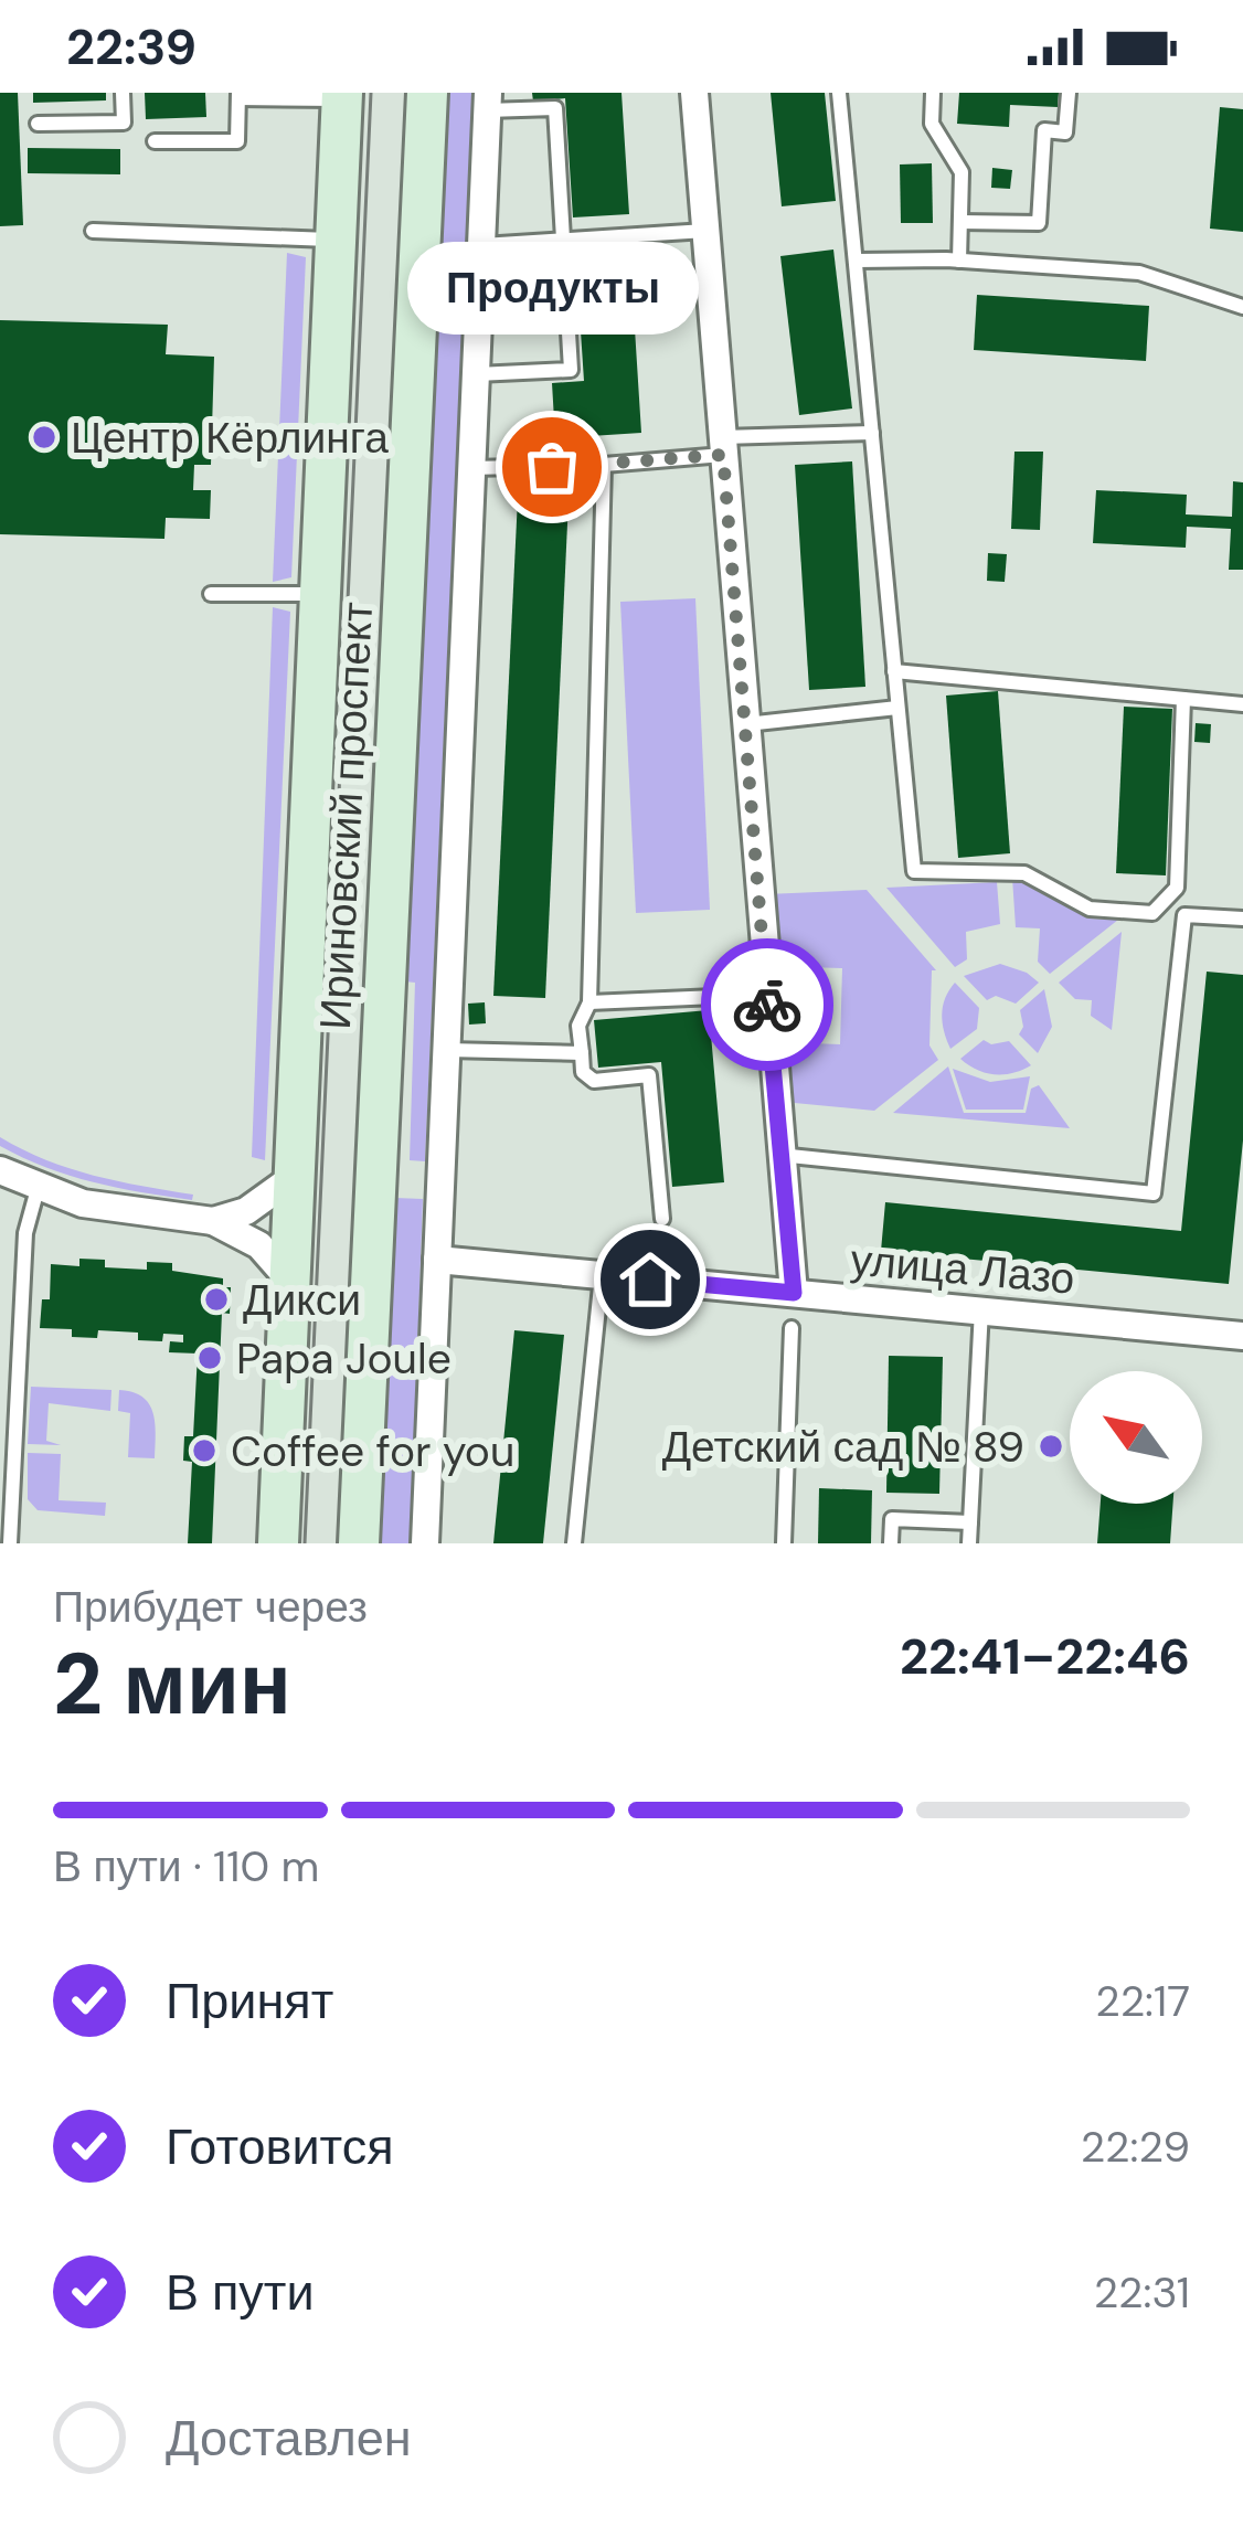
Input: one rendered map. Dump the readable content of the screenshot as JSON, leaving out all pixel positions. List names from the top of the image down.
{
  "streets": {
    "main road": ["Ириновский проспект"],
    "street": ["улица Лазо"]
  },
  "places": [
    "Центр Кёрлинга",
    "Продукты",
    "Дикси",
    "Papa Joule",
    "Детский сад № 89",
    "Coffee for you"
  ],
  "north": "top left",
  "page": {
    "status": "22:39",
    "bubble": "Продукты",
    "heading": ["2 мин", "Прибудет через", "22:41–22:46"],
    "bar": "В пути · 110 m",
    "list": [
      ["Принят", "22:17"],
      ["Готовится", "22:29"],
      ["В пути", "22:31"],
      "Доставлен"
    ]
  }
}
